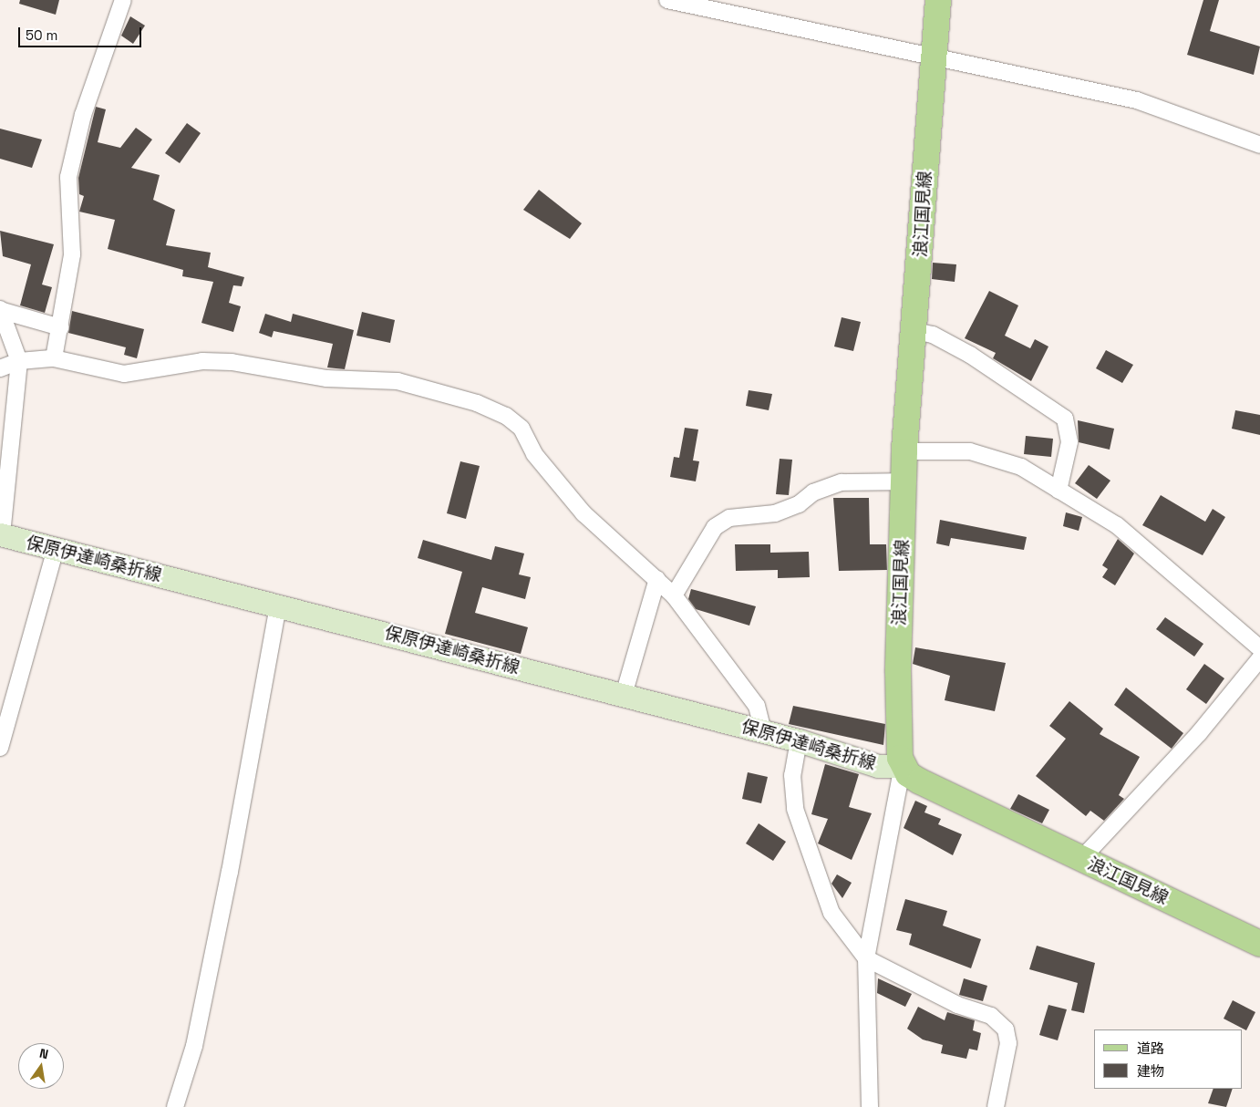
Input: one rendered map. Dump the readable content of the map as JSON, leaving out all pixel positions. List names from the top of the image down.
{
  "streets": {
    "main road": ["浪江国見線", "保原伊達崎桑折線"]
  },
  "crossings": [
    ["浪江国見線", "保原伊達崎桑折線"]
  ],
  "legend": ["道路", "建物"],
  "scale_bar": "50 m",
  "north": "top"
}
